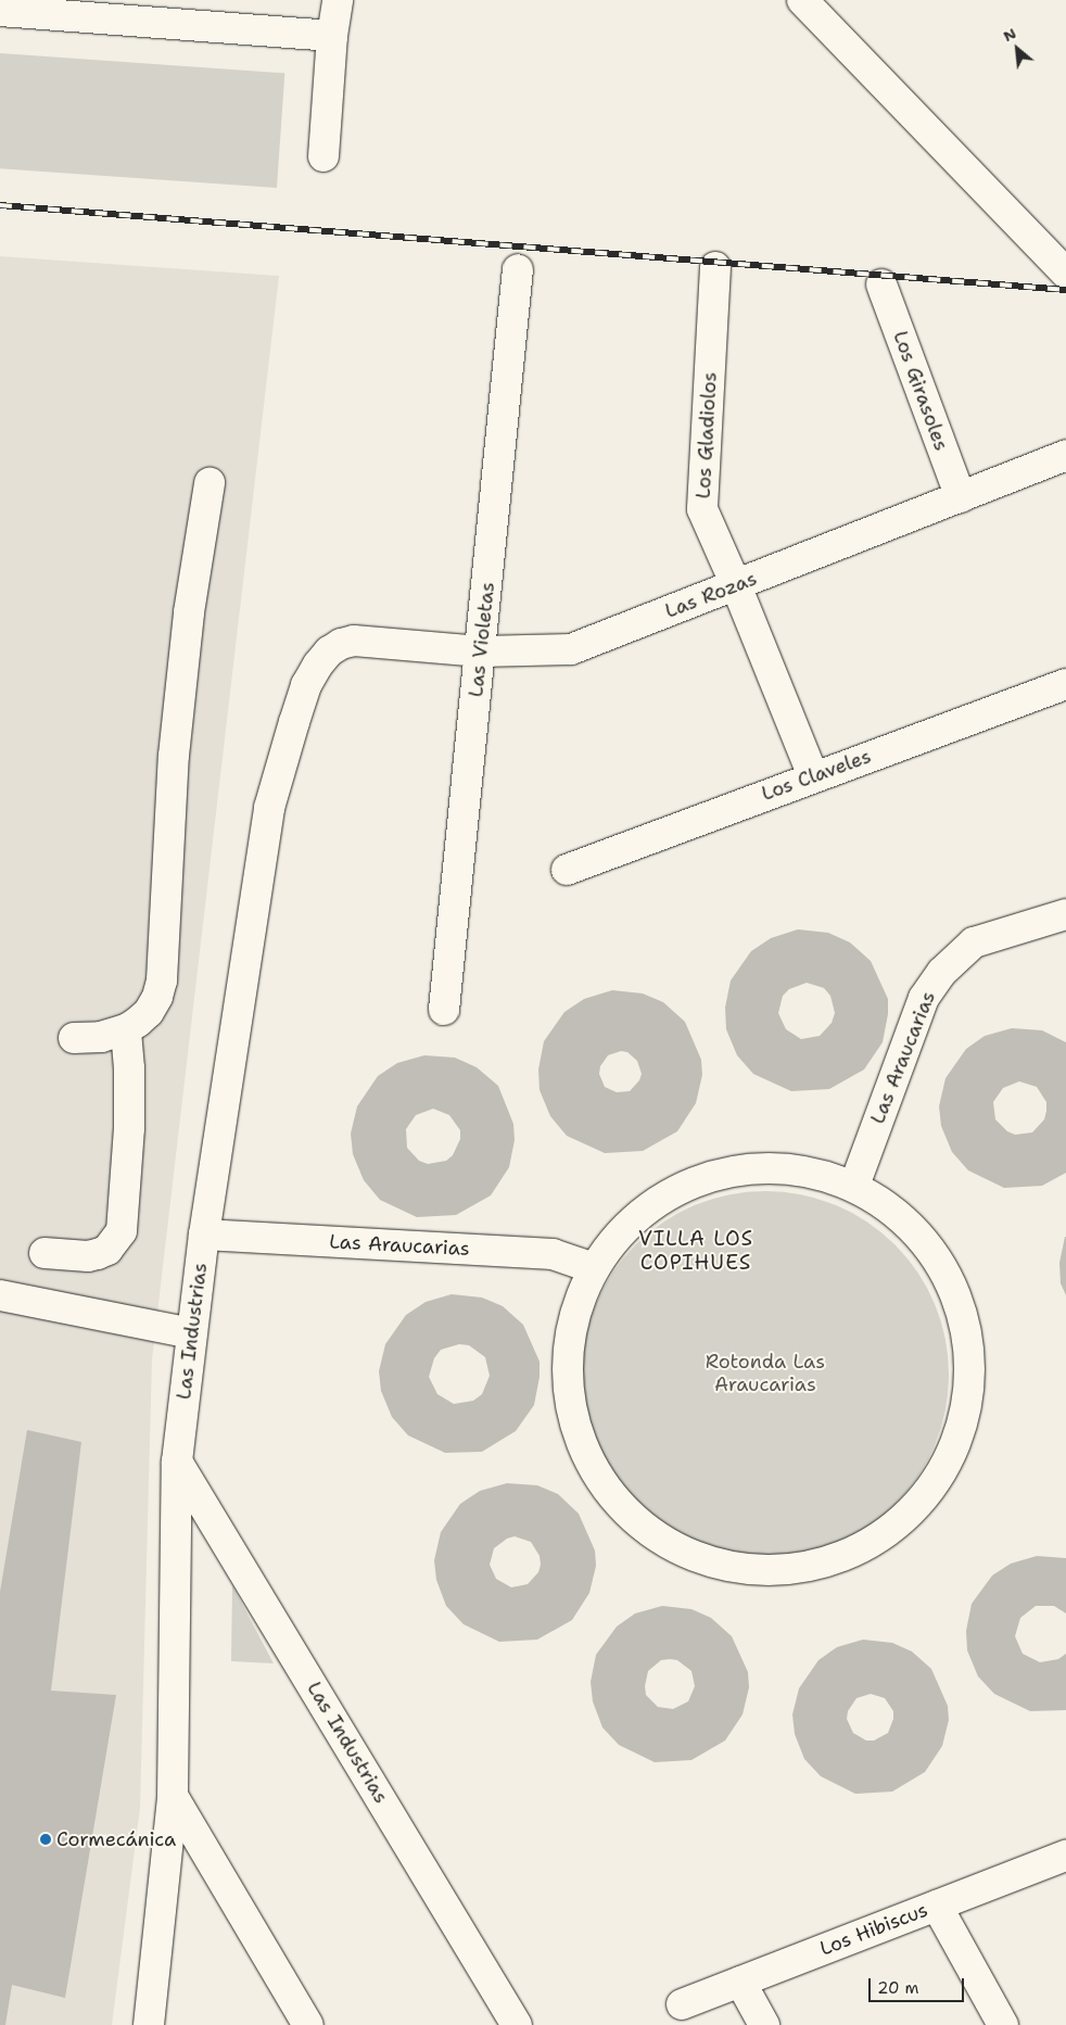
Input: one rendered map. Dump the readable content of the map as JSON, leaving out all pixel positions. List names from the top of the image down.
{
  "streets": {
    "street": [
      "Los Girasoles",
      "Los Gladiolos",
      "Las Rozas",
      "Las Violetas",
      "Los Claveles",
      "Las Araucarias",
      "Las Industrias",
      "Los Hibiscus"
    ]
  },
  "crossings": [
    ["Los Girasoles", "Las Rozas"],
    ["Los Gladiolos", "Las Rozas"],
    ["Los Gladiolos", "Los Claveles"],
    ["Las Rozas", "Las Violetas"],
    ["Las Rozas", "Las Industrias"],
    ["Las Araucarias", "Las Industrias"]
  ],
  "districts": ["VILLA LOS COPIHUES"],
  "parks": ["Rotonda Las Araucarias"],
  "places": ["Cormecánica"],
  "scale_bar": "20 m",
  "north": "top left"
}
